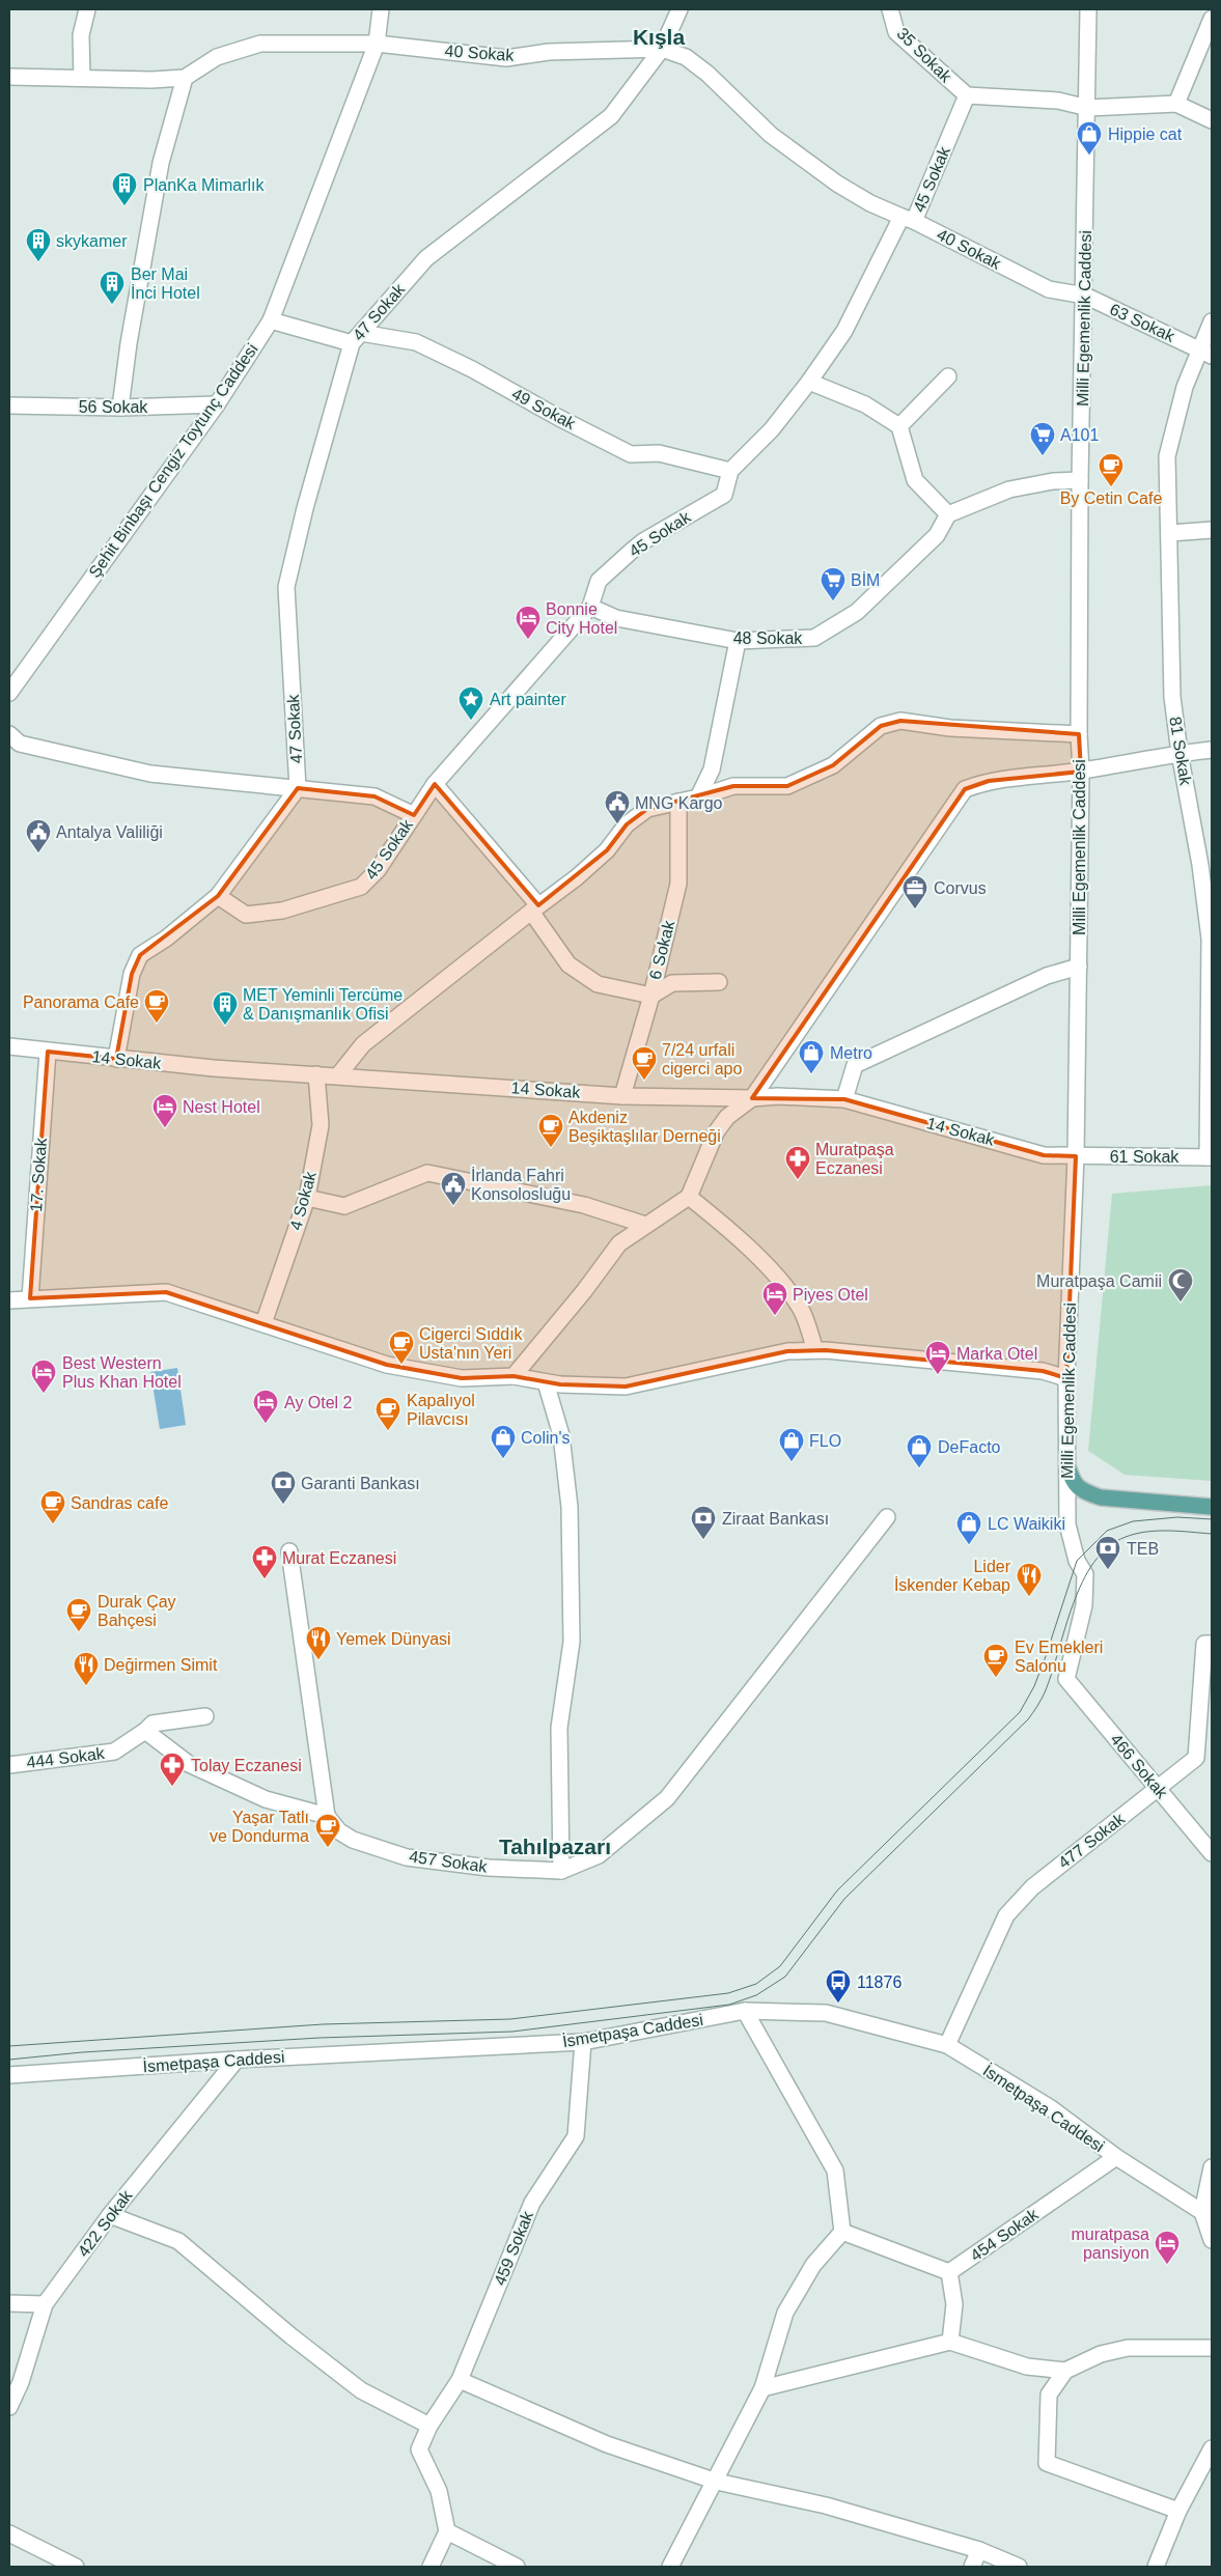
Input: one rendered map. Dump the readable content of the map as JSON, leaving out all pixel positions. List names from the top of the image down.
{
  "streets": {
    "street": [
      "40 Sokak",
      "35 Sokak",
      "45 Sokak",
      "47 Sokak",
      "Milli Egemenlik Caddesi",
      "63 Sokak",
      "56 Sokak",
      "49 Sokak",
      "Şehit Binbaşı Cengiz Toytunç Caddesi",
      "48 Sokak",
      "81 Sokak",
      "6 Sokak",
      "14 Sokak",
      "61 Sokak",
      "17. Sokak",
      "4 Sokak",
      "444 Sokak",
      "466 Sokak",
      "477 Sokak",
      "457 Sokak",
      "İsmetpaşa Caddesi",
      "422 Sokak",
      "454 Sokak",
      "459 Sokak"
    ]
  },
  "crossings": [
    ["40 Sokak", "45 Sokak"],
    ["40 Sokak", "47 Sokak"],
    ["40 Sokak", "Milli Egemenlik Caddesi"],
    ["40 Sokak", "63 Sokak"],
    ["40 Sokak", "Şehit Binbaşı Cengiz Toytunç Caddesi"],
    ["35 Sokak", "45 Sokak"],
    ["45 Sokak", "49 Sokak"],
    ["45 Sokak", "48 Sokak"],
    ["47 Sokak", "49 Sokak"],
    ["Milli Egemenlik Caddesi", "63 Sokak"],
    ["Milli Egemenlik Caddesi", "14 Sokak"],
    ["Milli Egemenlik Caddesi", "61 Sokak"],
    ["Milli Egemenlik Caddesi", "466 Sokak"],
    ["63 Sokak", "81 Sokak"],
    ["56 Sokak", "Şehit Binbaşı Cengiz Toytunç Caddesi"],
    ["49 Sokak", "Şehit Binbaşı Cengiz Toytunç Caddesi"],
    ["81 Sokak", "61 Sokak"],
    ["6 Sokak", "14 Sokak"],
    ["14 Sokak", "61 Sokak"],
    ["14 Sokak", "17. Sokak"],
    ["14 Sokak", "4 Sokak"],
    ["466 Sokak", "477 Sokak"],
    ["477 Sokak", "İsmetpaşa Caddesi"],
    ["İsmetpaşa Caddesi", "422 Sokak"],
    ["İsmetpaşa Caddesi", "454 Sokak"],
    ["İsmetpaşa Caddesi", "459 Sokak"]
  ],
  "districts": ["Kışla", "Tahılpazarı"],
  "places": {
    "shop": [
      "Hippie cat",
      "Metro",
      "Colin's",
      "FLO",
      "DeFacto",
      "LC Waikiki"
    ],
    "building": [
      "PlanKa Mimarlık",
      "skykamer",
      "Ber Mai İnci Hotel",
      "MET Yeminli Tercüme & Danışmanlık Ofisi"
    ],
    "supermarket": ["A101", "BİM"],
    "cafe": [
      "By Cetin Cafe",
      "Panorama Cafe",
      "7/24 urfali cigerci apo",
      "Akdeniz Beşiktaşlılar Derneği",
      "Cigerci Sıddık Usta'nın Yeri",
      "Kapalıyol Pilavcısı",
      "Sandras cafe",
      "Durak Çay Bahçesi",
      "Ev Emekleri Salonu",
      "Yaşar Tatlı ve Dondurma"
    ],
    "hotel": [
      "Bonnie City Hotel",
      "Nest Hotel",
      "Piyes Otel",
      "Marka Otel",
      "Best Western Plus Khan Hotel",
      "Ay Otel 2",
      "muratpasa pansiyon"
    ],
    "place": ["Art painter"],
    "public building": ["MNG Kargo", "Antalya Valiliği", "İrlanda Fahri Konsolosluğu"],
    "office": ["Corvus"],
    "pharmacy": ["Muratpaşa Eczanesi", "Murat Eczanesi", "Tolay Eczanesi"],
    "mosque": ["Muratpaşa Camii"],
    "bank": ["Garanti Bankası", "Ziraat Bankası", "TEB"],
    "restaurant": ["Lider İskender Kebap", "Yemek Dünyasi", "Değirmen Simit"],
    "bus stop": ["11876"]
  }
}
